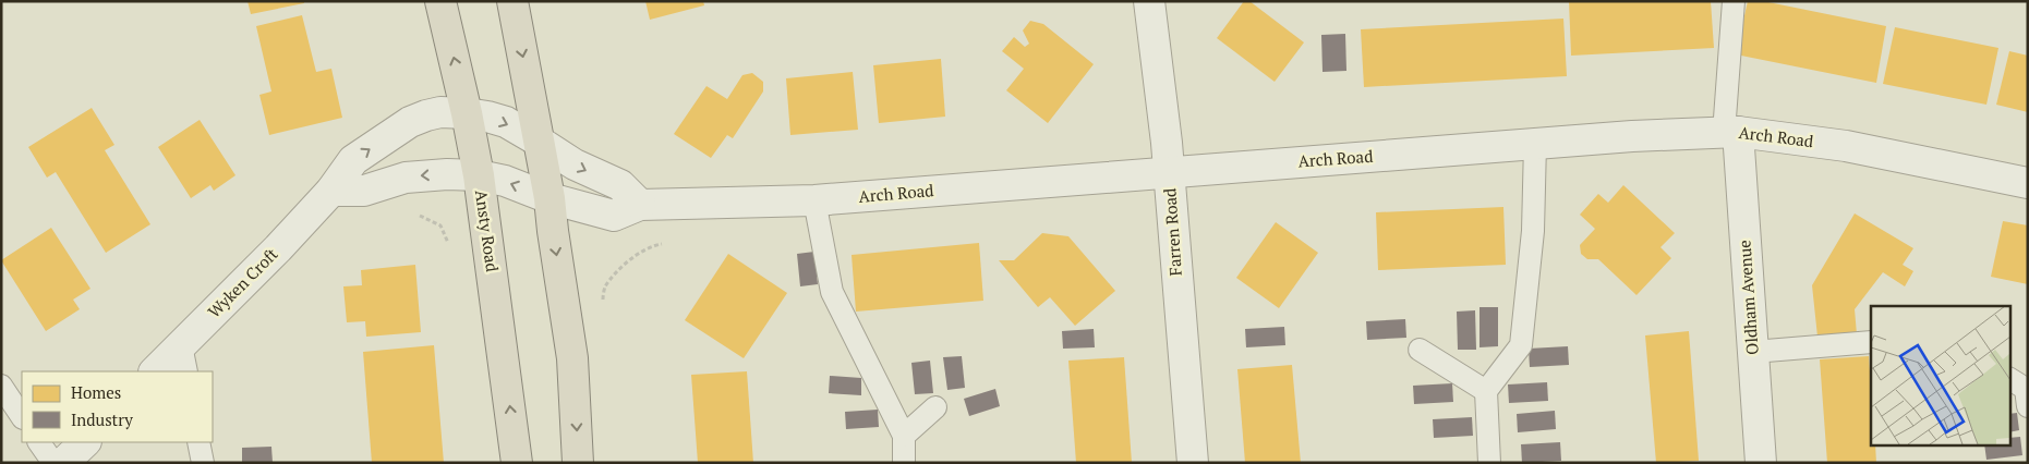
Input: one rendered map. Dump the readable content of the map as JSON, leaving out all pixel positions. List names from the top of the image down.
{
  "streets": {
    "highway": ["Ansty Road"],
    "street": [
      "Arch Road",
      "Farren Road",
      "Wyken Croft",
      "Oldham Avenue"
    ]
  },
  "crossings": [
    ["Arch Road", "Farren Road"],
    ["Arch Road", "Oldham Avenue"],
    ["Ansty Road", "Wyken Croft"]
  ],
  "legend": ["Homes", "Industry"]
}
